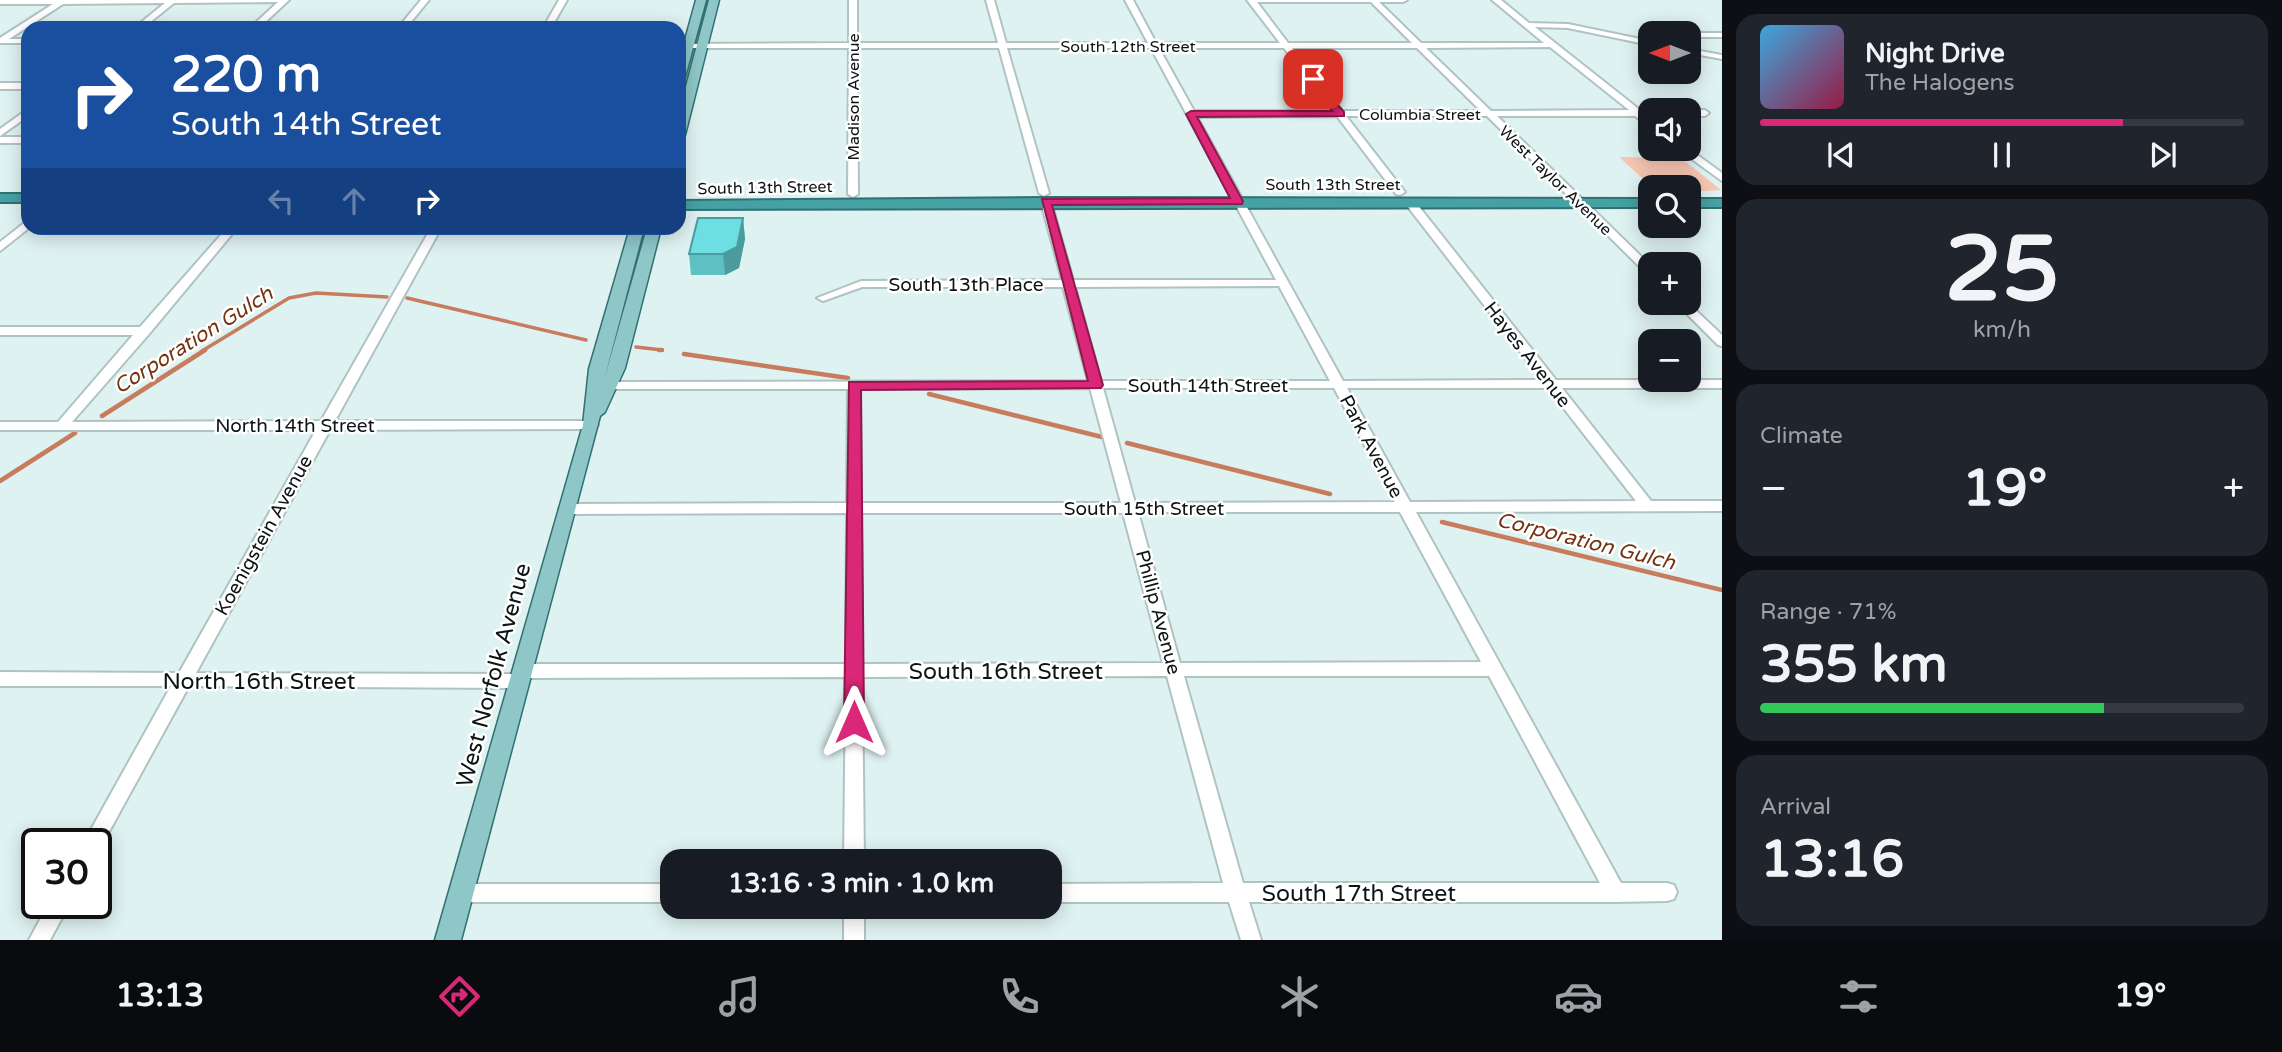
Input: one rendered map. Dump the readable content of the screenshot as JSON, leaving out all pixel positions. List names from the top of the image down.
{
  "streets": {
    "highway": ["South 13th Street"],
    "main road": ["West Norfolk Avenue"],
    "street": [
      "South 12th Street",
      "Madison Avenue",
      "Columbia Street",
      "West Taylor Avenue",
      "South 13th Place",
      "Hayes Avenue",
      "South 14th Street",
      "North 14th Street",
      "Park Avenue",
      "South 15th Street",
      "Koenigstein Avenue",
      "Phillip Avenue",
      "South 16th Street",
      "North 16th Street",
      "South 17th Street"
    ]
  },
  "crossings": [
    ["South 12th Street", "Madison Avenue"],
    ["South 12th Street", "West Taylor Avenue"],
    ["South 12th Street", "Hayes Avenue"],
    ["South 12th Street", "Park Avenue"],
    ["South 12th Street", "Phillip Avenue"],
    ["Madison Avenue", "South 13th Street"],
    ["Columbia Street", "West Taylor Avenue"],
    ["Columbia Street", "Hayes Avenue"],
    ["Columbia Street", "Park Avenue"],
    ["West Taylor Avenue", "South 13th Street"],
    ["South 13th Street", "Hayes Avenue"],
    ["South 13th Street", "Park Avenue"],
    ["South 13th Street", "Phillip Avenue"],
    ["South 13th Place", "Park Avenue"],
    ["South 13th Place", "Phillip Avenue"],
    ["Hayes Avenue", "South 14th Street"],
    ["Hayes Avenue", "South 15th Street"],
    ["South 14th Street", "Park Avenue"],
    ["South 14th Street", "Phillip Avenue"],
    ["South 14th Street", "West Norfolk Avenue"],
    ["North 14th Street", "Koenigstein Avenue"],
    ["North 14th Street", "West Norfolk Avenue"],
    ["Park Avenue", "South 15th Street"],
    ["Park Avenue", "South 16th Street"],
    ["Park Avenue", "South 17th Street"],
    ["South 15th Street", "Phillip Avenue"],
    ["South 15th Street", "West Norfolk Avenue"],
    ["Koenigstein Avenue", "North 16th Street"],
    ["Phillip Avenue", "South 16th Street"],
    ["Phillip Avenue", "South 17th Street"],
    ["South 16th Street", "West Norfolk Avenue"],
    ["South 16th Street", "North 16th Street"],
    ["West Norfolk Avenue", "North 16th Street"]
  ],
  "water": ["Corporation Gulch"],
  "north": "left",
  "page": {
    "map_buttons": ["+", "−"],
    "turn": ["220 m", "South 14th Street"],
    "song": ["Night Drive", "The Halogens"],
    "tile": [
      ["25", "km/h"],
      "Climate",
      ["Range · 71%", "355 km"],
      ["Arrival", "13:16"]
    ],
    "heat": ["−", "19°", "+"],
    "limit": "30",
    "trip": "13:16 · 3 min · 1.0 km",
    "tabs": ["13:13", "19°"]
  }
}
